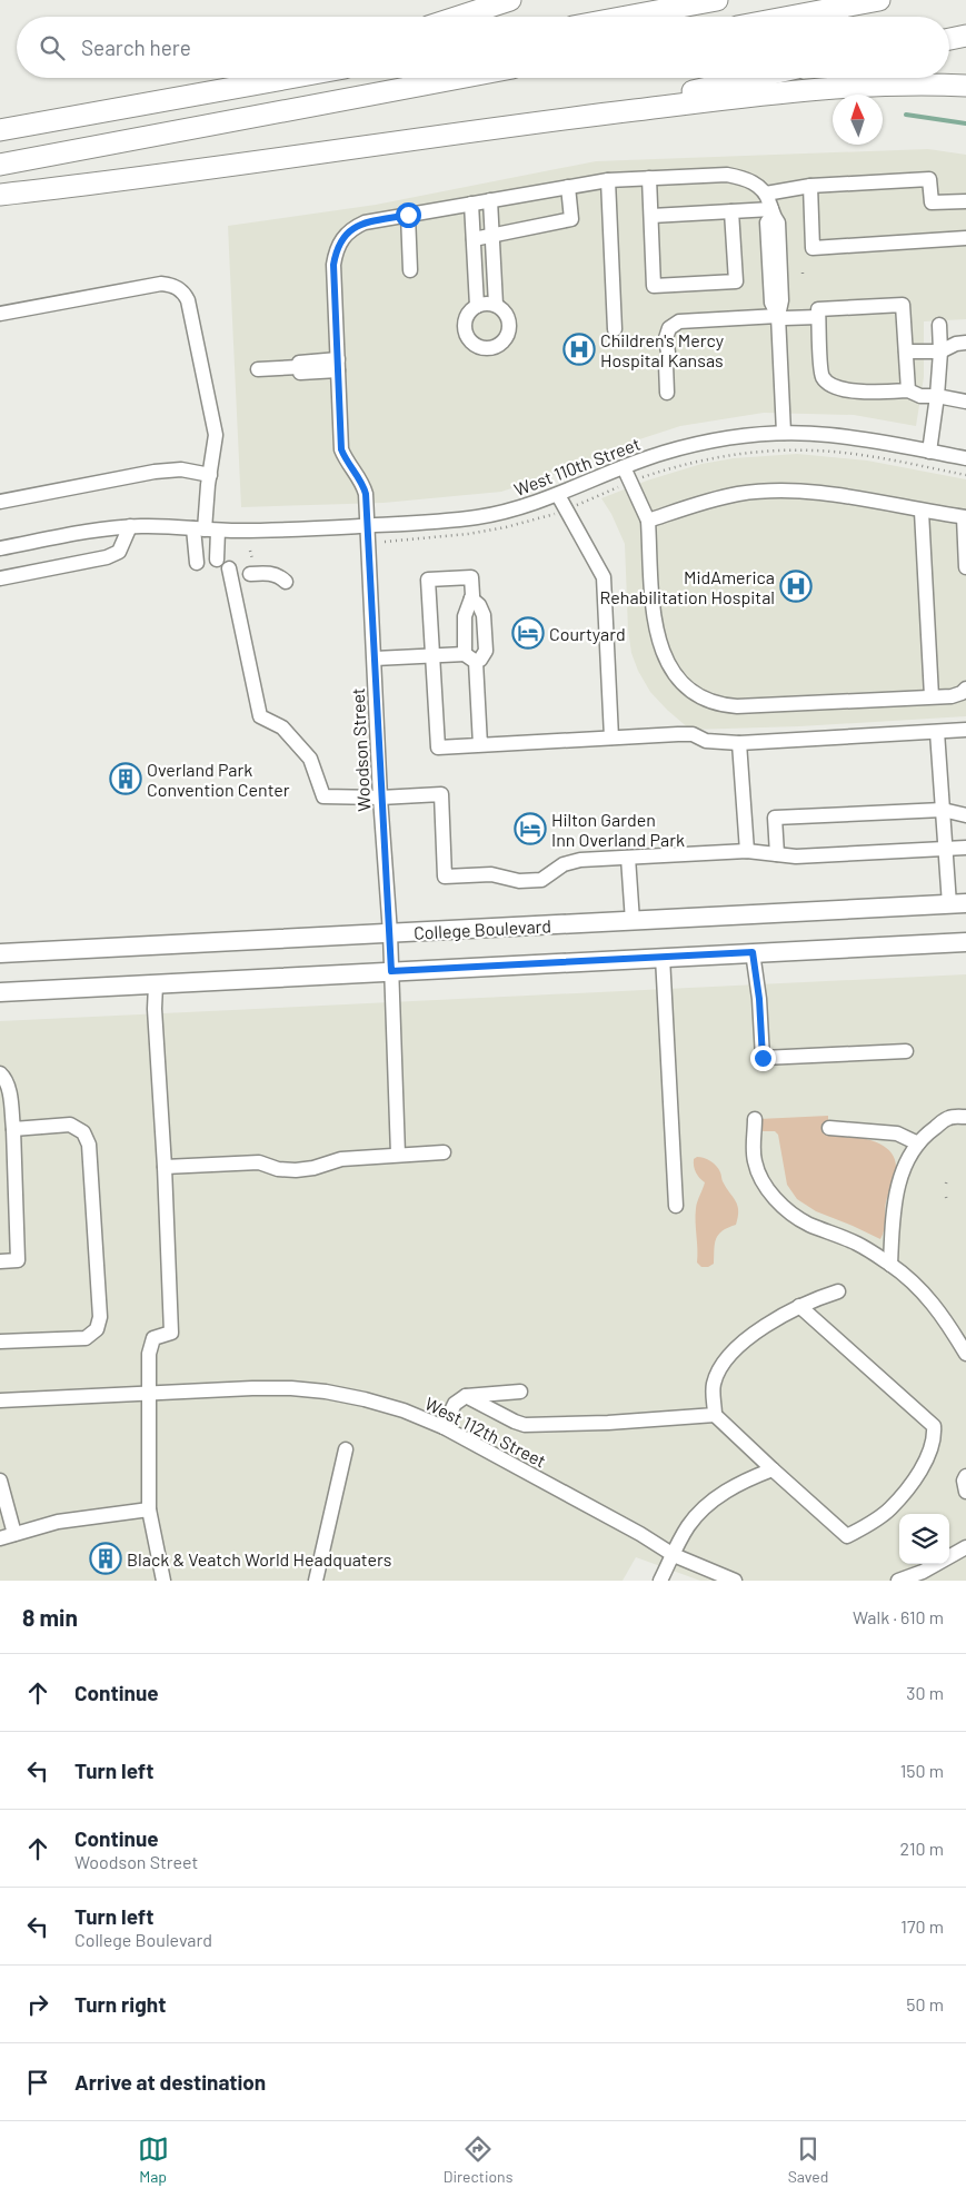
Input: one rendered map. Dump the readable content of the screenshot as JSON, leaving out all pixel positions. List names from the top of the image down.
{
  "streets": {
    "main road": ["College Boulevard"],
    "street": ["West 110th Street", "Woodson Street", "West 112th Street"]
  },
  "crossings": [
    ["West 110th Street", "Woodson Street"],
    ["Woodson Street", "College Boulevard"]
  ],
  "places": {
    "hospital": ["Children's Mercy Hospital Kansas", "MidAmerica Rehabilitation Hospital"],
    "hotel": ["Courtyard", "Hilton Garden Inn Overland Park"],
    "building": ["Overland Park Convention Center", "Black & Veatch World Headquaters"]
  },
  "north": "top",
  "page": {
    "search": "Search here",
    "heading": ["8 min", "Walk · 610 m"],
    "list": [
      ["Continue", "30 m"],
      ["Turn left", "150 m"],
      ["Continue", "Woodson Street", "210 m"],
      ["Turn left", "College Boulevard", "170 m"],
      ["Turn right", "50 m"],
      "Arrive at destination"
    ],
    "nav": ["Map", "Directions", "Saved"]
  }
}
